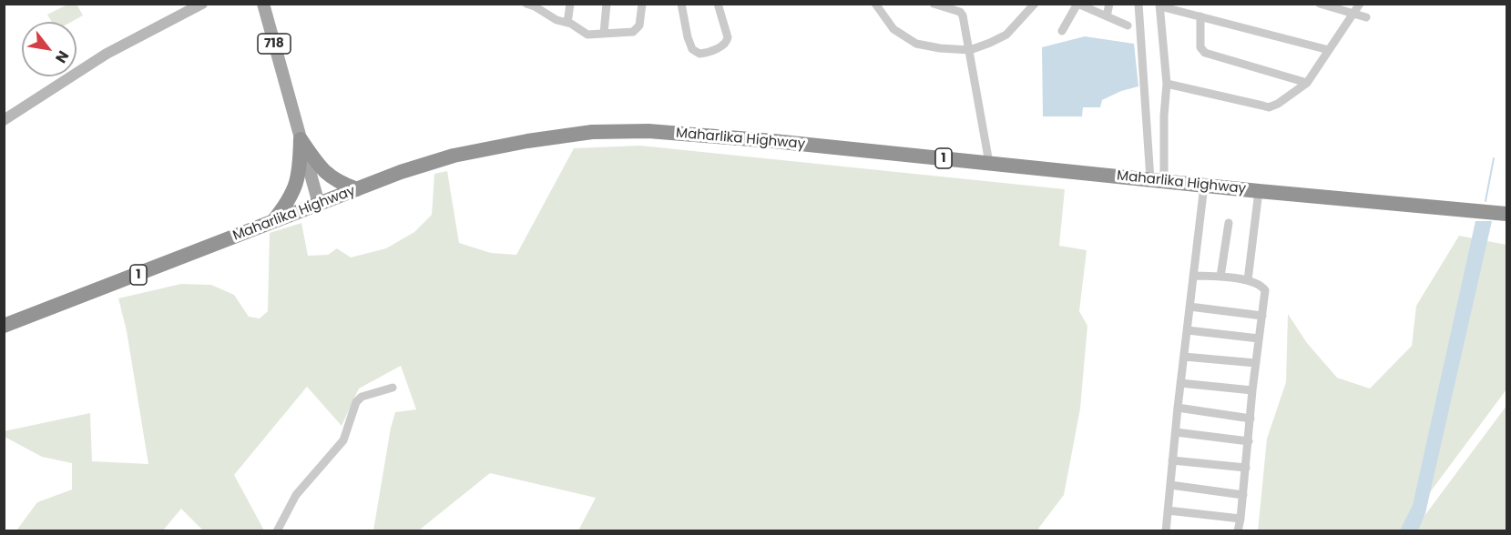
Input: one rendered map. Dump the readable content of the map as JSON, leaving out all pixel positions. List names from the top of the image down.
{
  "streets": {
    "highway": ["Maharlika Highway", "1"],
    "main road": ["718"]
  },
  "crossings": [
    ["718", "Maharlika Highway"]
  ],
  "north": "bottom right"
}
